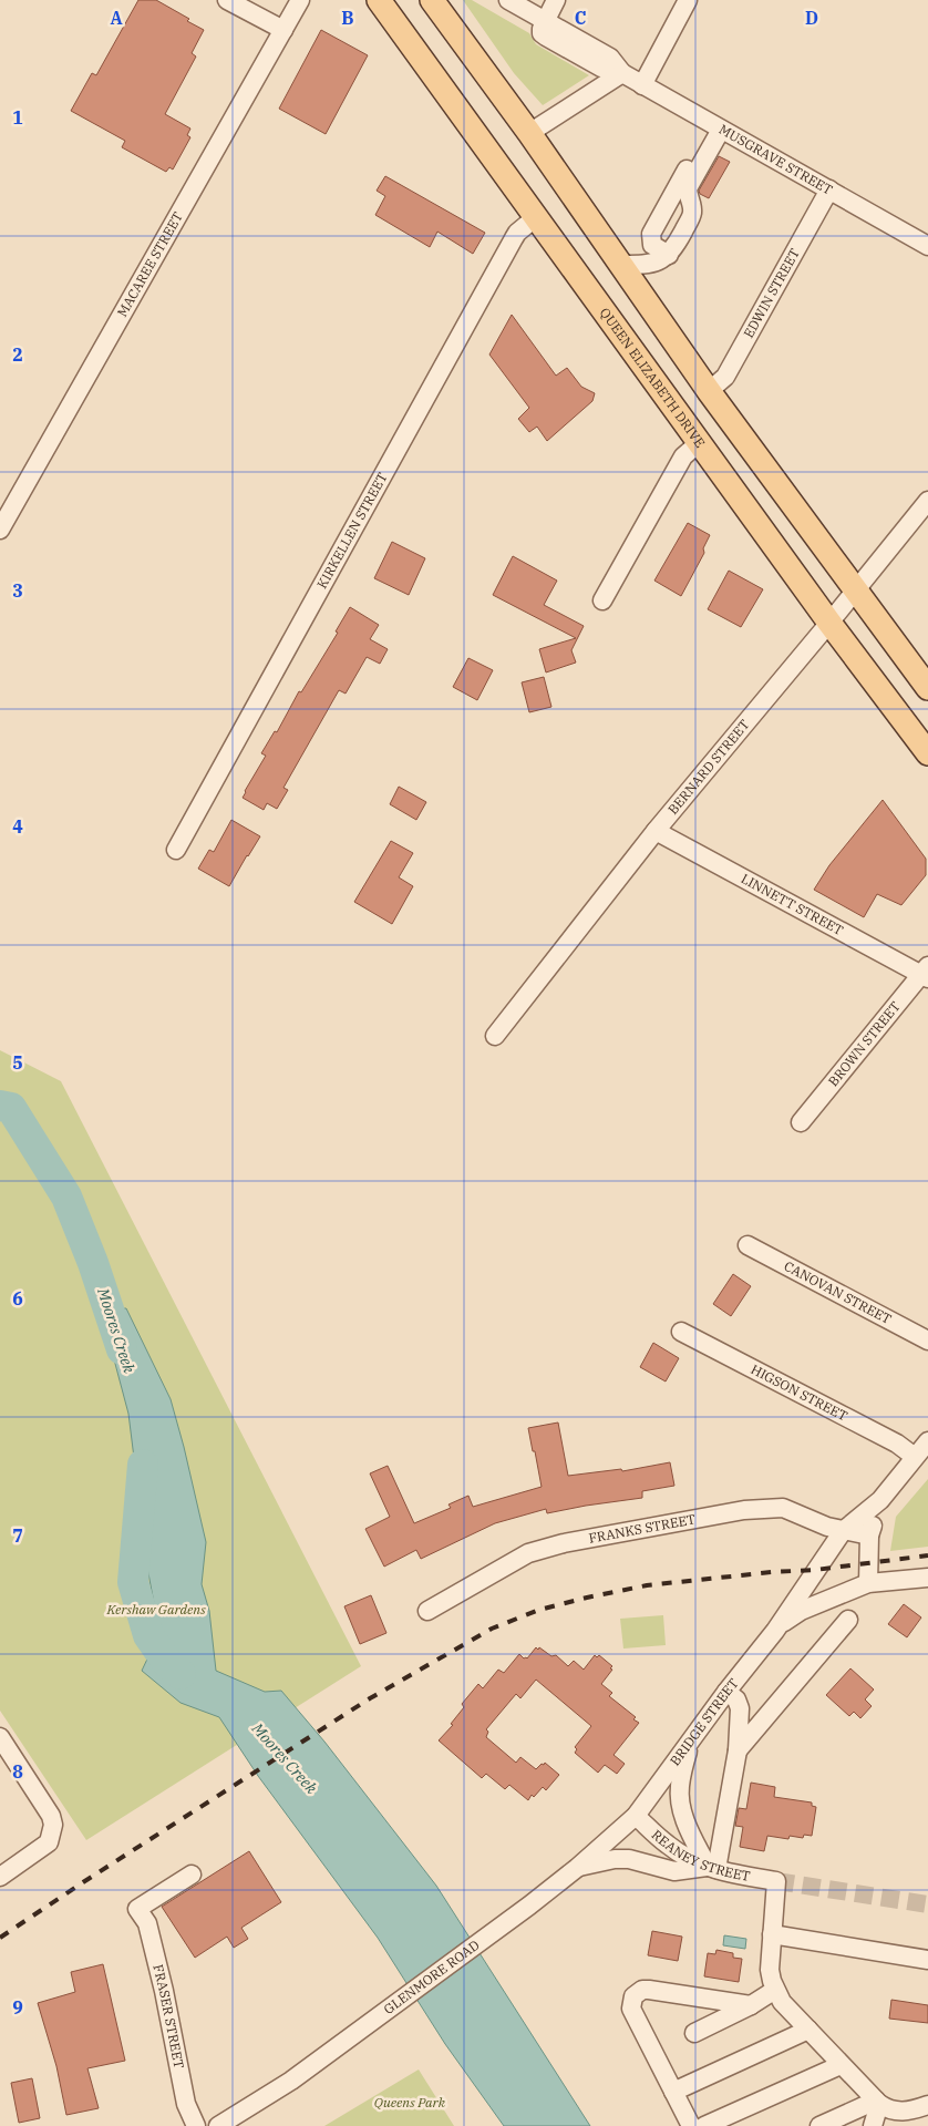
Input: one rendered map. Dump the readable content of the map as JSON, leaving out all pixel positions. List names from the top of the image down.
{
  "streets": {
    "main road": ["QUEEN ELIZABETH DRIVE"],
    "street": [
      "MUSGRAVE STREET",
      "MACAREE STREET",
      "EDWIN STREET",
      "KIRKELLEN STREET",
      "BERNARD STREET",
      "LINNETT STREET",
      "BROWN STREET",
      "CANOVAN STREET",
      "HIGSON STREET",
      "FRANKS STREET",
      "BRIDGE STREET",
      "REANEY STREET",
      "GLENMORE ROAD",
      "FRASER STREET"
    ]
  },
  "crossings": [
    ["MUSGRAVE STREET", "EDWIN STREET"],
    ["QUEEN ELIZABETH DRIVE", "KIRKELLEN STREET"],
    ["QUEEN ELIZABETH DRIVE", "BERNARD STREET"],
    ["BERNARD STREET", "LINNETT STREET"],
    ["LINNETT STREET", "BROWN STREET"],
    ["HIGSON STREET", "BRIDGE STREET"],
    ["FRANKS STREET", "BRIDGE STREET"],
    ["BRIDGE STREET", "REANEY STREET"],
    ["BRIDGE STREET", "GLENMORE ROAD"],
    ["REANEY STREET", "GLENMORE ROAD"]
  ],
  "water": ["Moores Creek"],
  "parks": ["Kershaw Gardens", "Queens Park"],
  "grid": {
    "columns": [
      "A",
      "B",
      "C",
      "D"
    ],
    "rows": [
      "1",
      "2",
      "3",
      "4",
      "5",
      "6",
      "7",
      "8",
      "9"
    ]
  }
}
